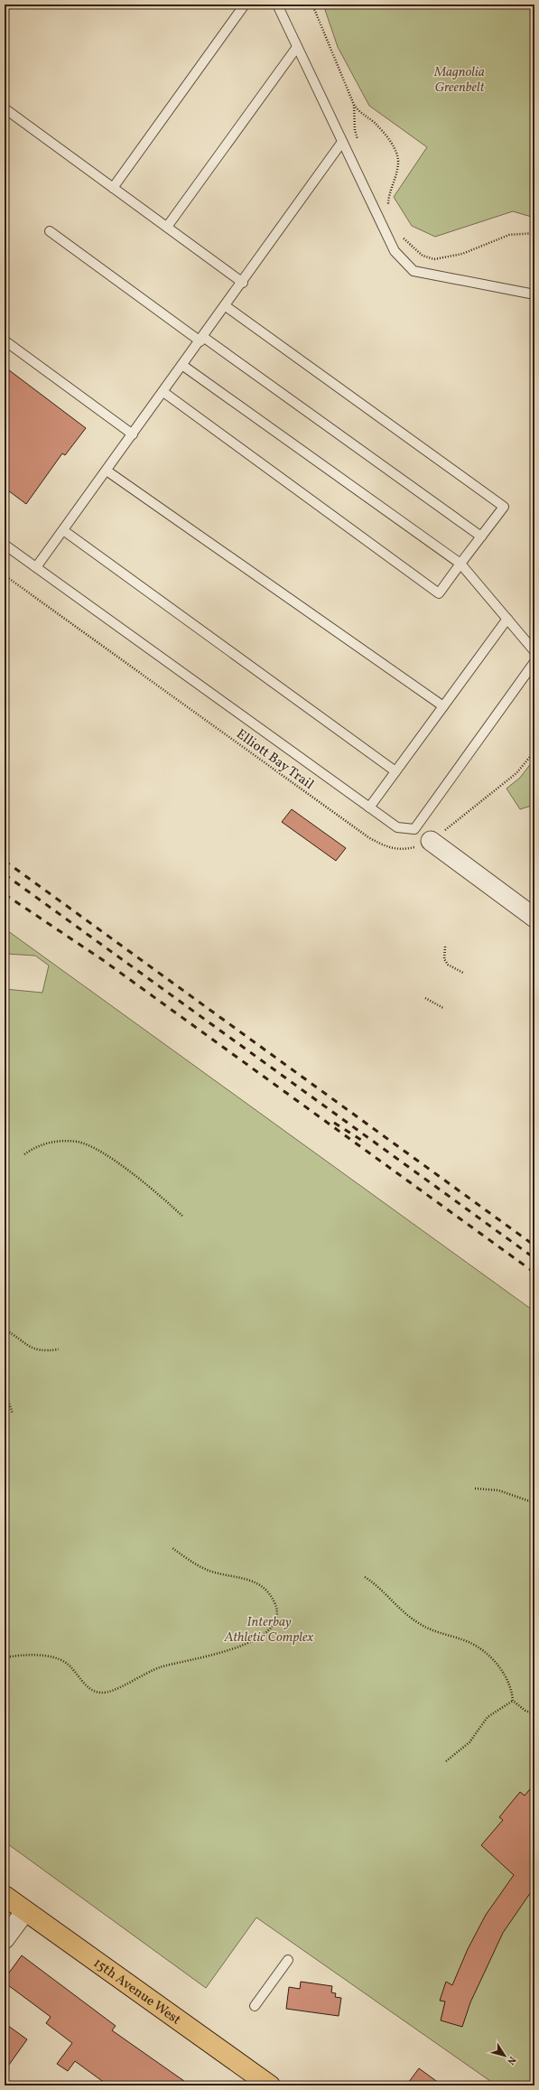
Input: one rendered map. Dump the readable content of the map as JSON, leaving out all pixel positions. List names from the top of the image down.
{
  "streets": {
    "main road": ["15th Avenue West"],
    "path": ["Elliott Bay Trail"]
  },
  "parks": ["Magnolia Greenbelt", "Interbay Athletic Complex"],
  "north": "bottom right"
}
